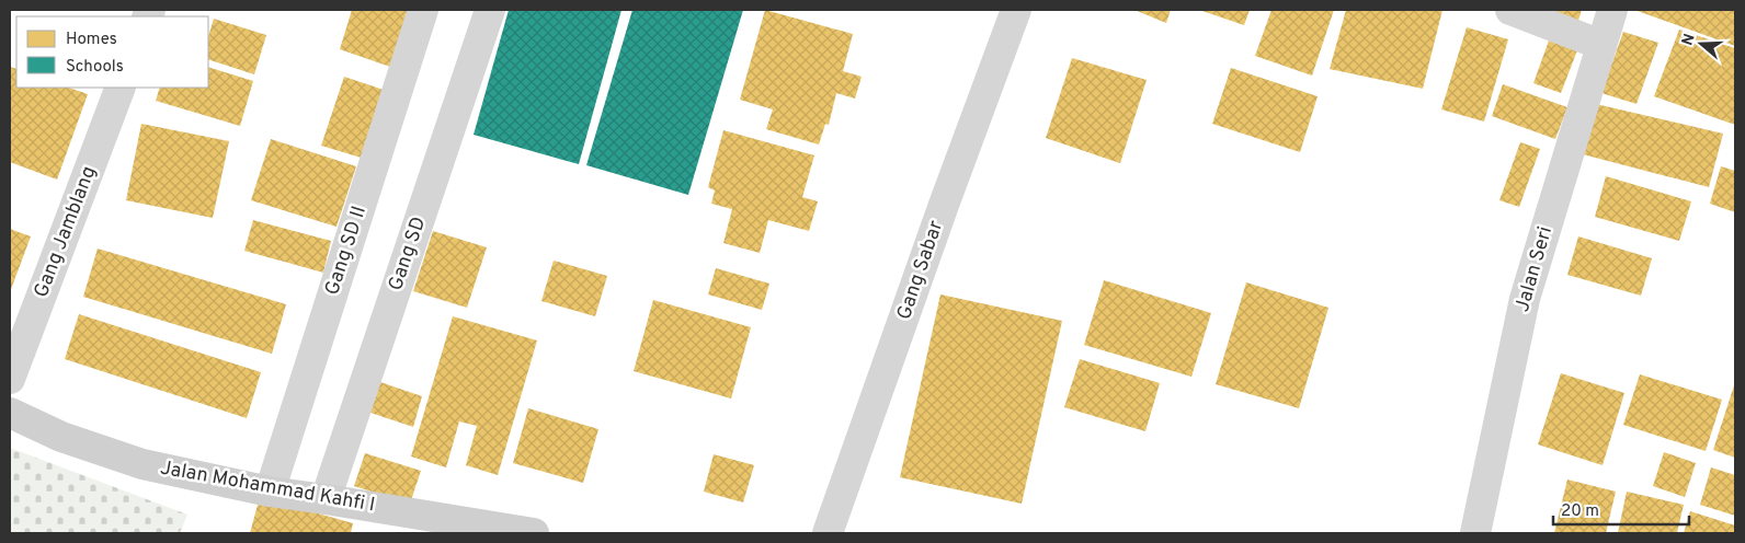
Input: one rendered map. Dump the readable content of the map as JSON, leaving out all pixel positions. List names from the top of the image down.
{
  "streets": {
    "main road": ["Jalan Mohammad Kahfi I"],
    "street": [
      "Gang Jamblang",
      "Gang SD II",
      "Gang SD",
      "Jalan Seri",
      "Gang Sabar"
    ]
  },
  "crossings": [
    ["Gang SD II", "Jalan Mohammad Kahfi I"],
    ["Gang SD", "Jalan Mohammad Kahfi I"]
  ],
  "legend": ["Homes", "Schools"],
  "scale_bar": "20 m",
  "north": "left"
}
